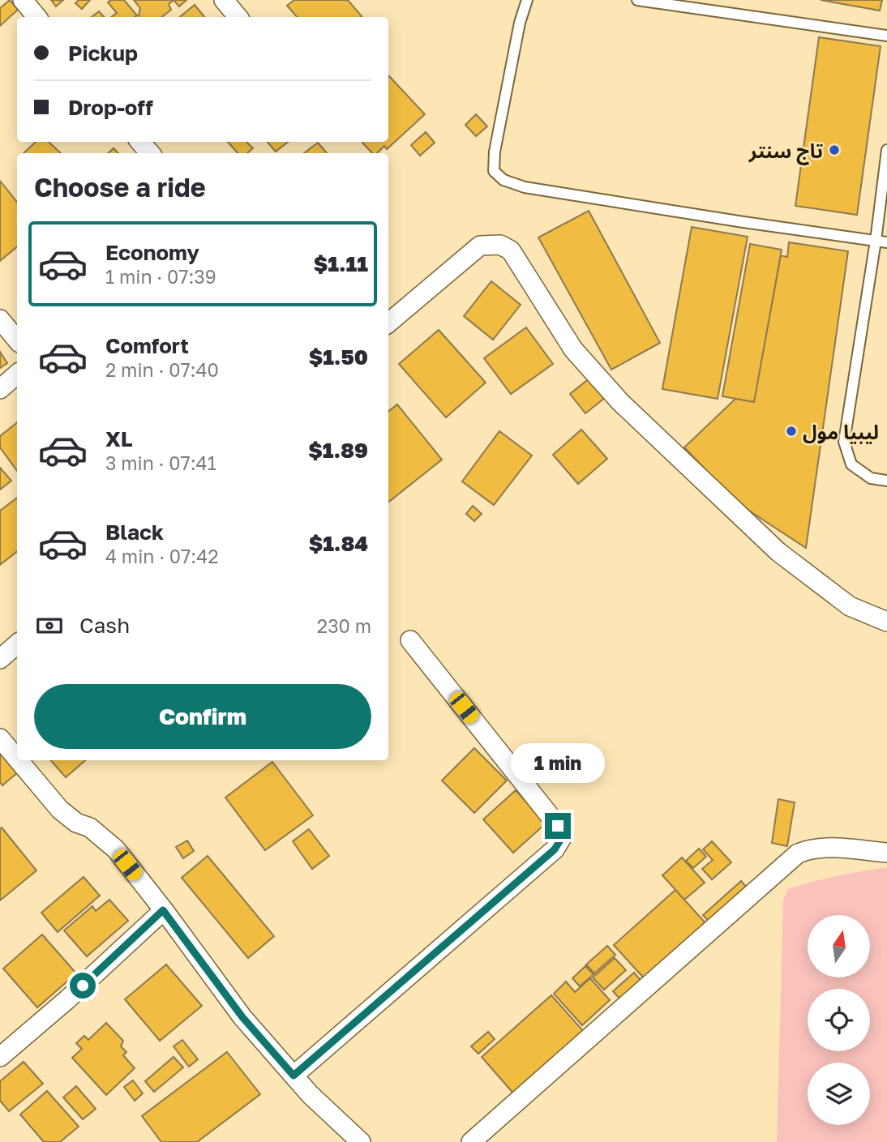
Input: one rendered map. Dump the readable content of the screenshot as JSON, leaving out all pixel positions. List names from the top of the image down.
{
  "places": ["تاج سنتر", "ليبيا مول"],
  "north": "top",
  "page": {
    "banner": ["Pickup", "Drop-off"],
    "heading": "Choose a ride",
    "list": [
      {
        "name": "Economy",
        "note": "1 min · 07:39",
        "value": "$1.11"
      },
      {
        "name": "Comfort",
        "note": "2 min · 07:40",
        "value": "$1.50"
      },
      {
        "name": "XL",
        "note": "3 min · 07:41",
        "value": "$1.89"
      },
      {
        "name": "Black",
        "note": "4 min · 07:42",
        "value": "$1.84"
      }
    ],
    "pay": ["Cash", "230 m"],
    "buttons": "Confirm",
    "bubble": "1 min"
  }
}
